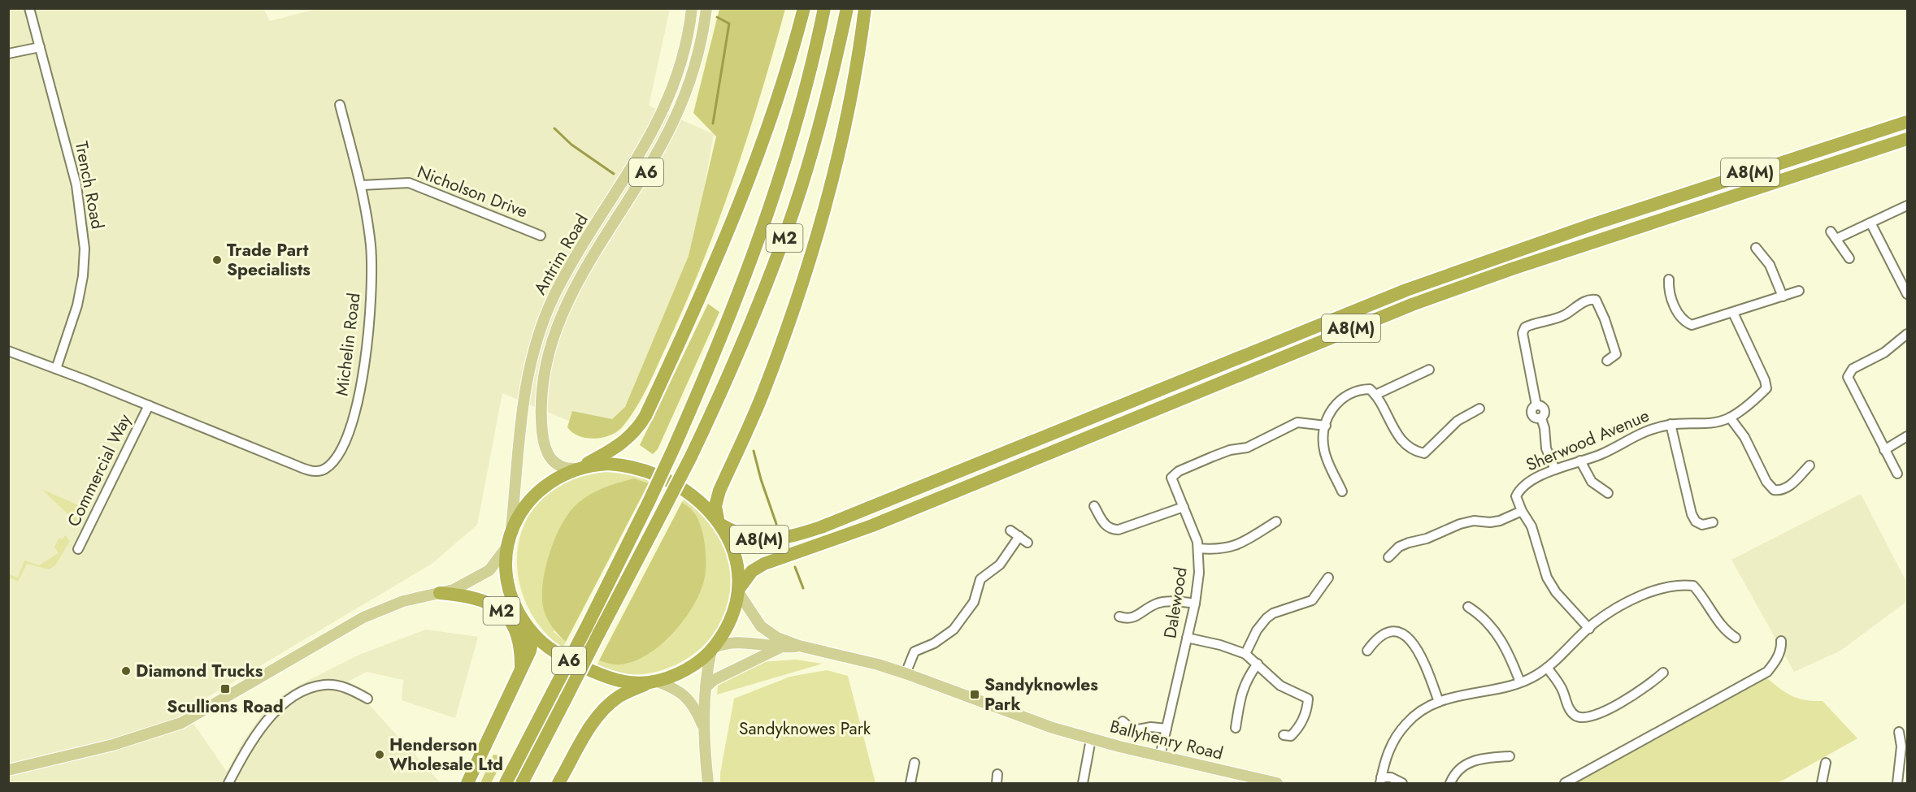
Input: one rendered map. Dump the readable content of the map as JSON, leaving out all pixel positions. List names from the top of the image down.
{
  "streets": {
    "highway": ["A6", "A8(M)", "M2"],
    "main road": ["Antrim Road", "Ballyhenry Road"],
    "street": [
      "Trench Road",
      "Nicholson Drive",
      "Michelin Road",
      "Sherwood Avenue",
      "Commercial Way",
      "Dalewood"
    ]
  },
  "crossings": [
    ["A6", "A8(M)"],
    ["A6", "Antrim Road"],
    ["A6", "Ballyhenry Road"],
    ["A8(M)", "Ballyhenry Road"],
    ["Trench Road", "Michelin Road"],
    ["Nicholson Drive", "Michelin Road"],
    ["Michelin Road", "Commercial Way"],
    ["Dalewood", "Ballyhenry Road"]
  ],
  "parks": ["Sandyknowes Park"],
  "places": {
    "other": ["Trade Part Specialists", "Diamond Trucks", "Henderson Wholesale Ltd"],
    "transit": ["Scullions Road", "Sandyknowles Park"]
  }
}
